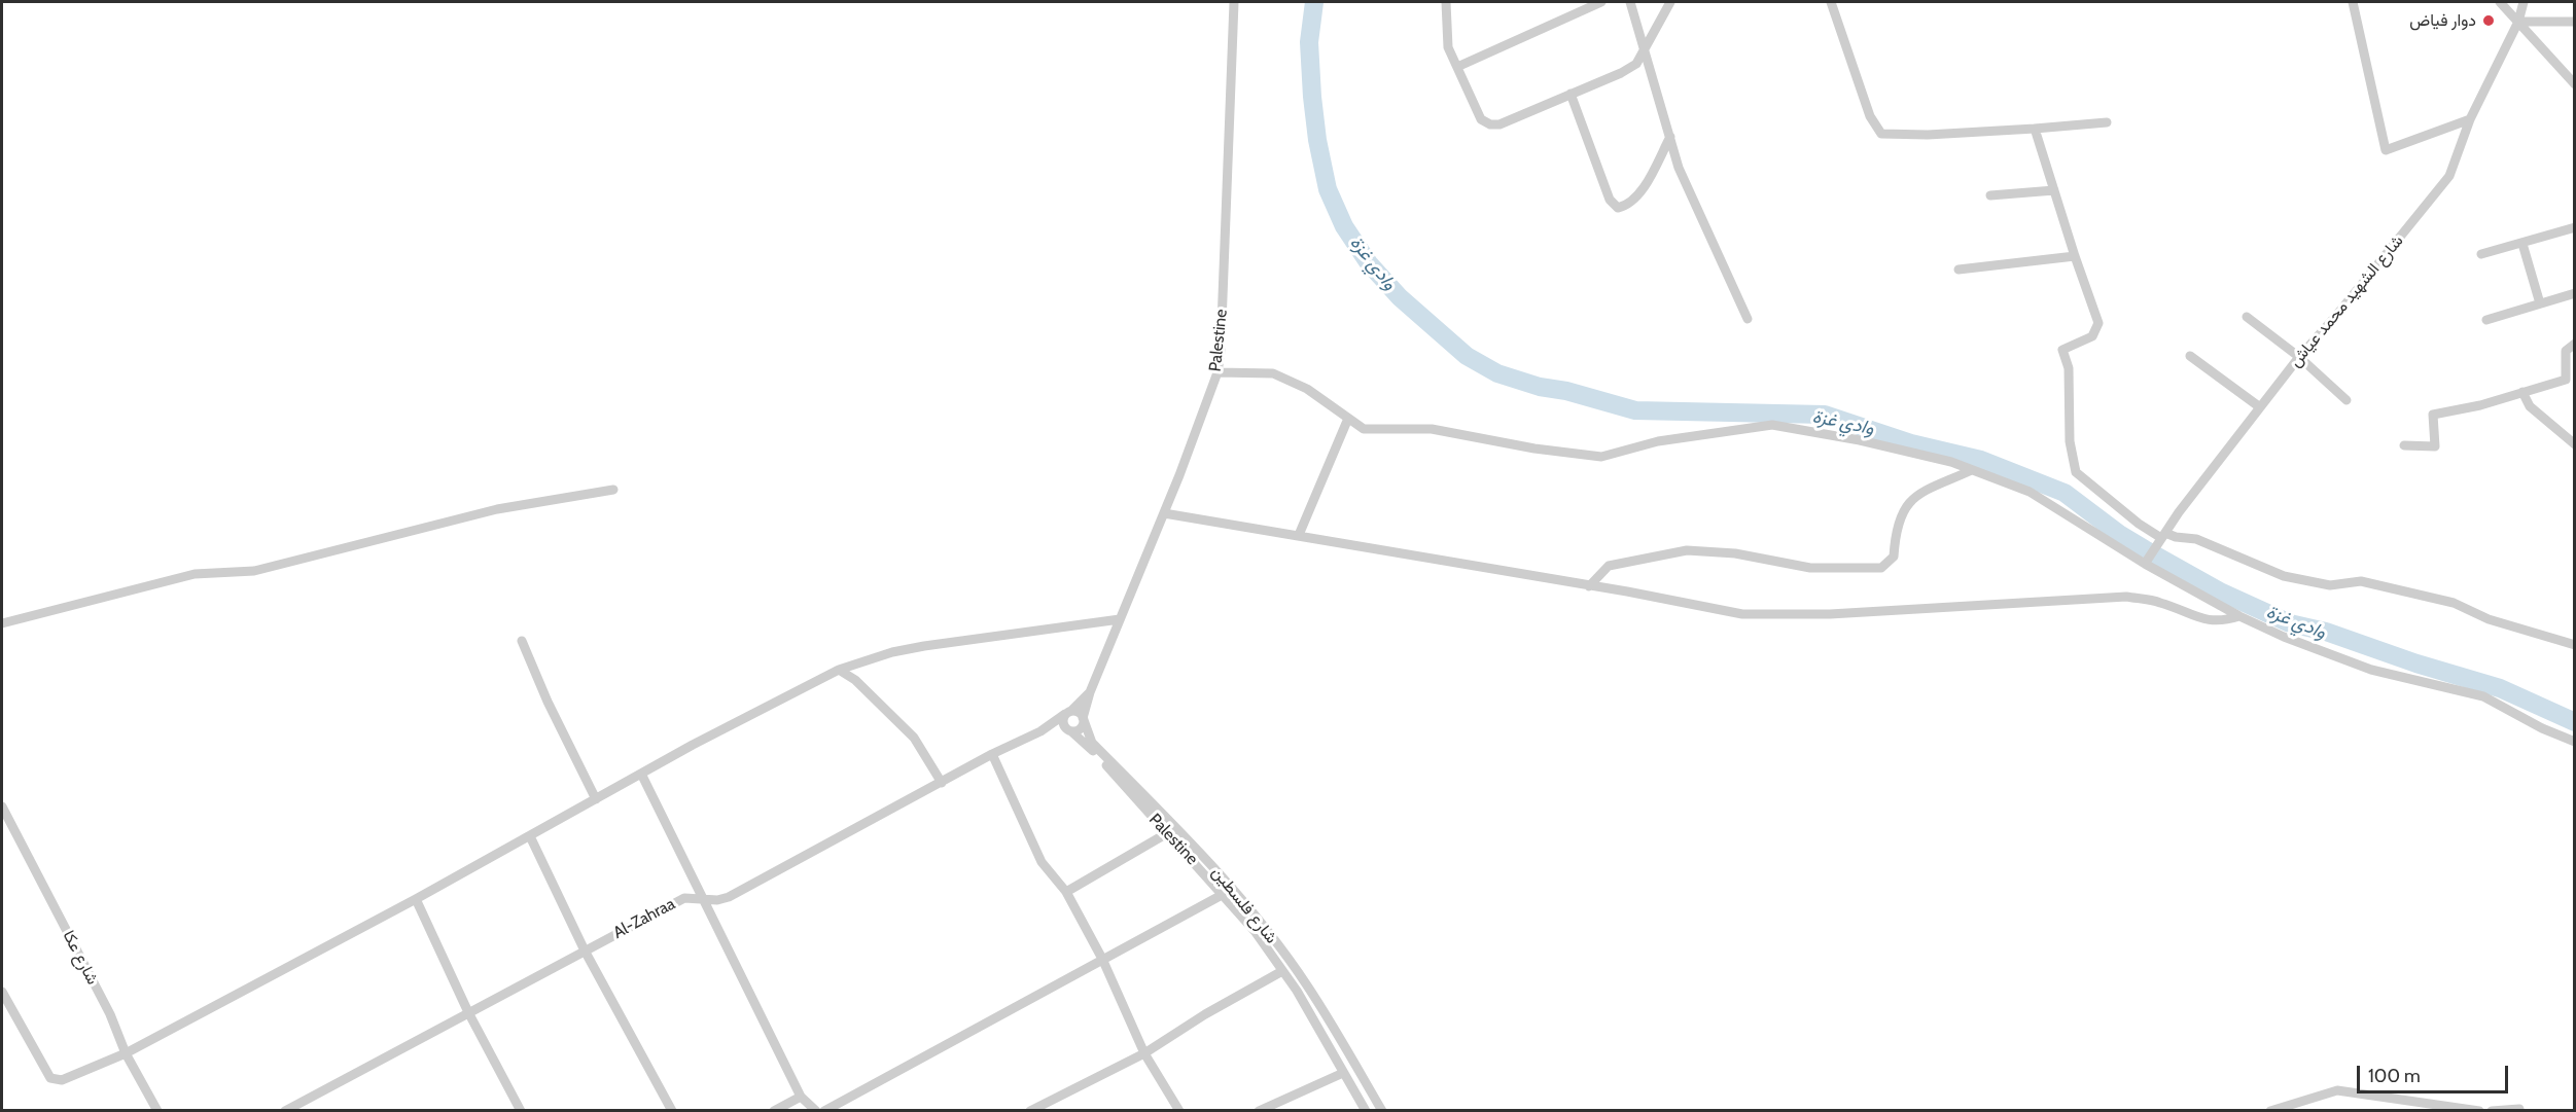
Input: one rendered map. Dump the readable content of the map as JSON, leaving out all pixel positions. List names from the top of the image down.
{
  "streets": {
    "street": [
      "شارع الشهيد محمد عياش",
      "Palestine",
      "شارع فلسطين",
      "Al-Zahraa",
      "شارع عكا"
    ]
  },
  "crossings": [
    ["Palestine", "شارع فلسطين"],
    ["Palestine", "Al-Zahraa"],
    ["شارع فلسطين", "Al-Zahraa"]
  ],
  "water": ["وادي غزة"],
  "places": ["دوار فياض"],
  "scale_bar": "100 m"
}
